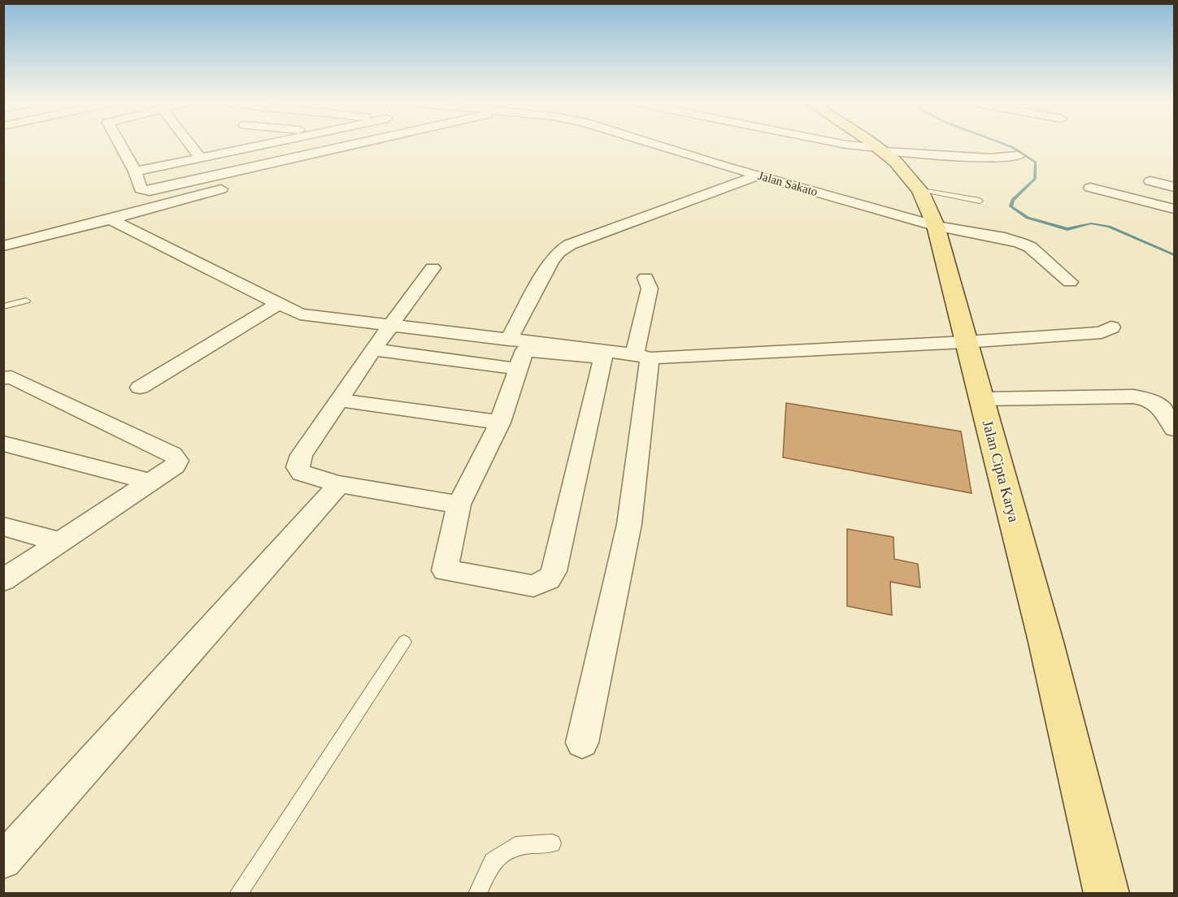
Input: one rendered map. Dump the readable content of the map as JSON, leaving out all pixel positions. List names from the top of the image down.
{
  "streets": {
    "main road": ["Jalan Cipta Karya"],
    "street": ["Jalan Sakato"]
  },
  "crossings": [
    ["Jalan Sakato", "Jalan Cipta Karya"]
  ]
}
